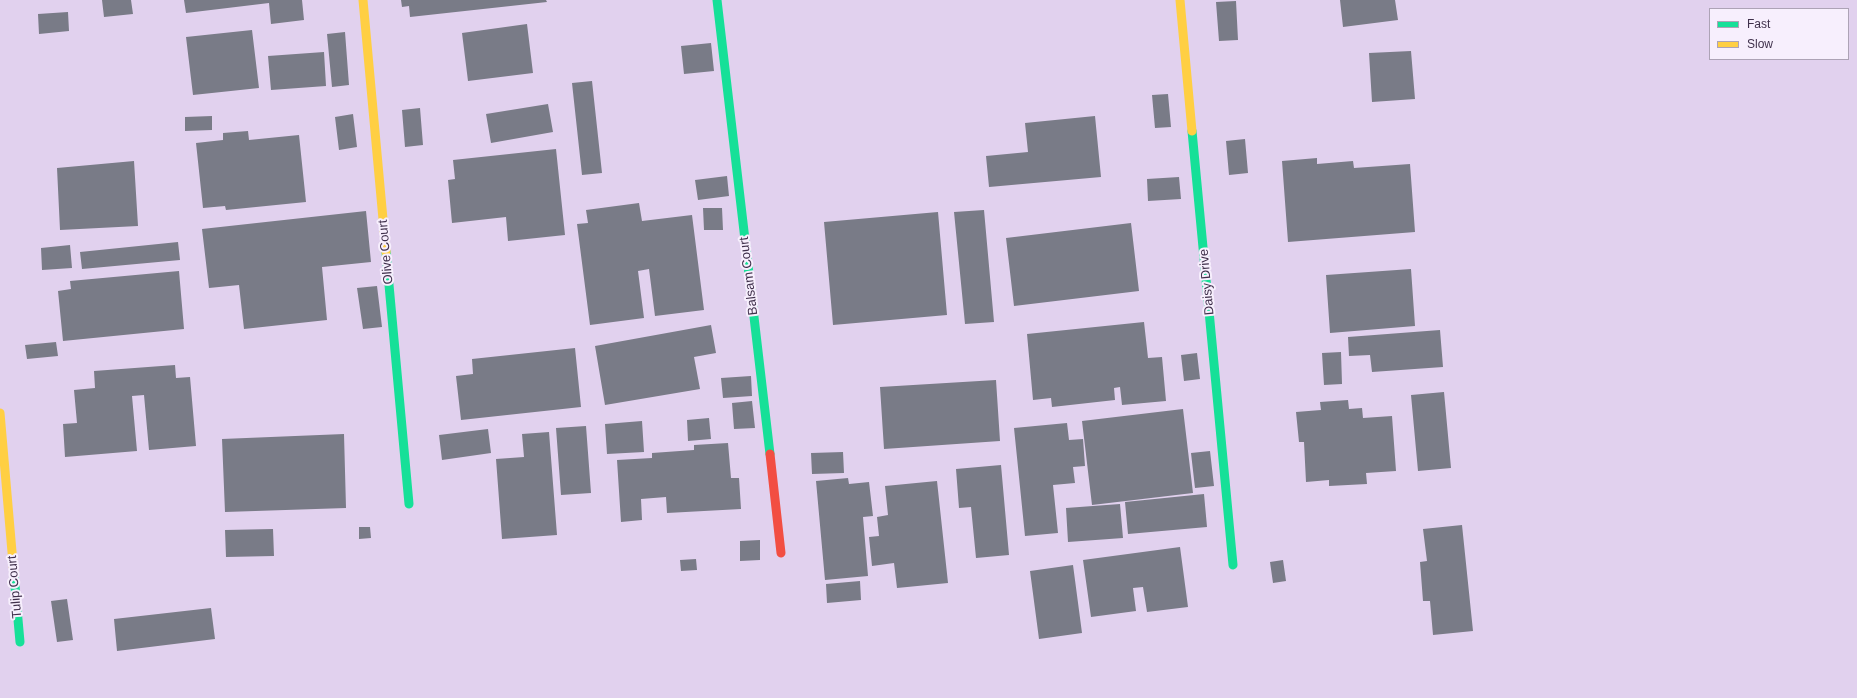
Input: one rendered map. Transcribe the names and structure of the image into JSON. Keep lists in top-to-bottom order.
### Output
{
  "streets": {
    "street": [
      "Olive Court",
      "Balsam Court",
      "Daisy Drive",
      "Tulip Court"
    ]
  },
  "legend": ["Fast", "Slow"]
}
